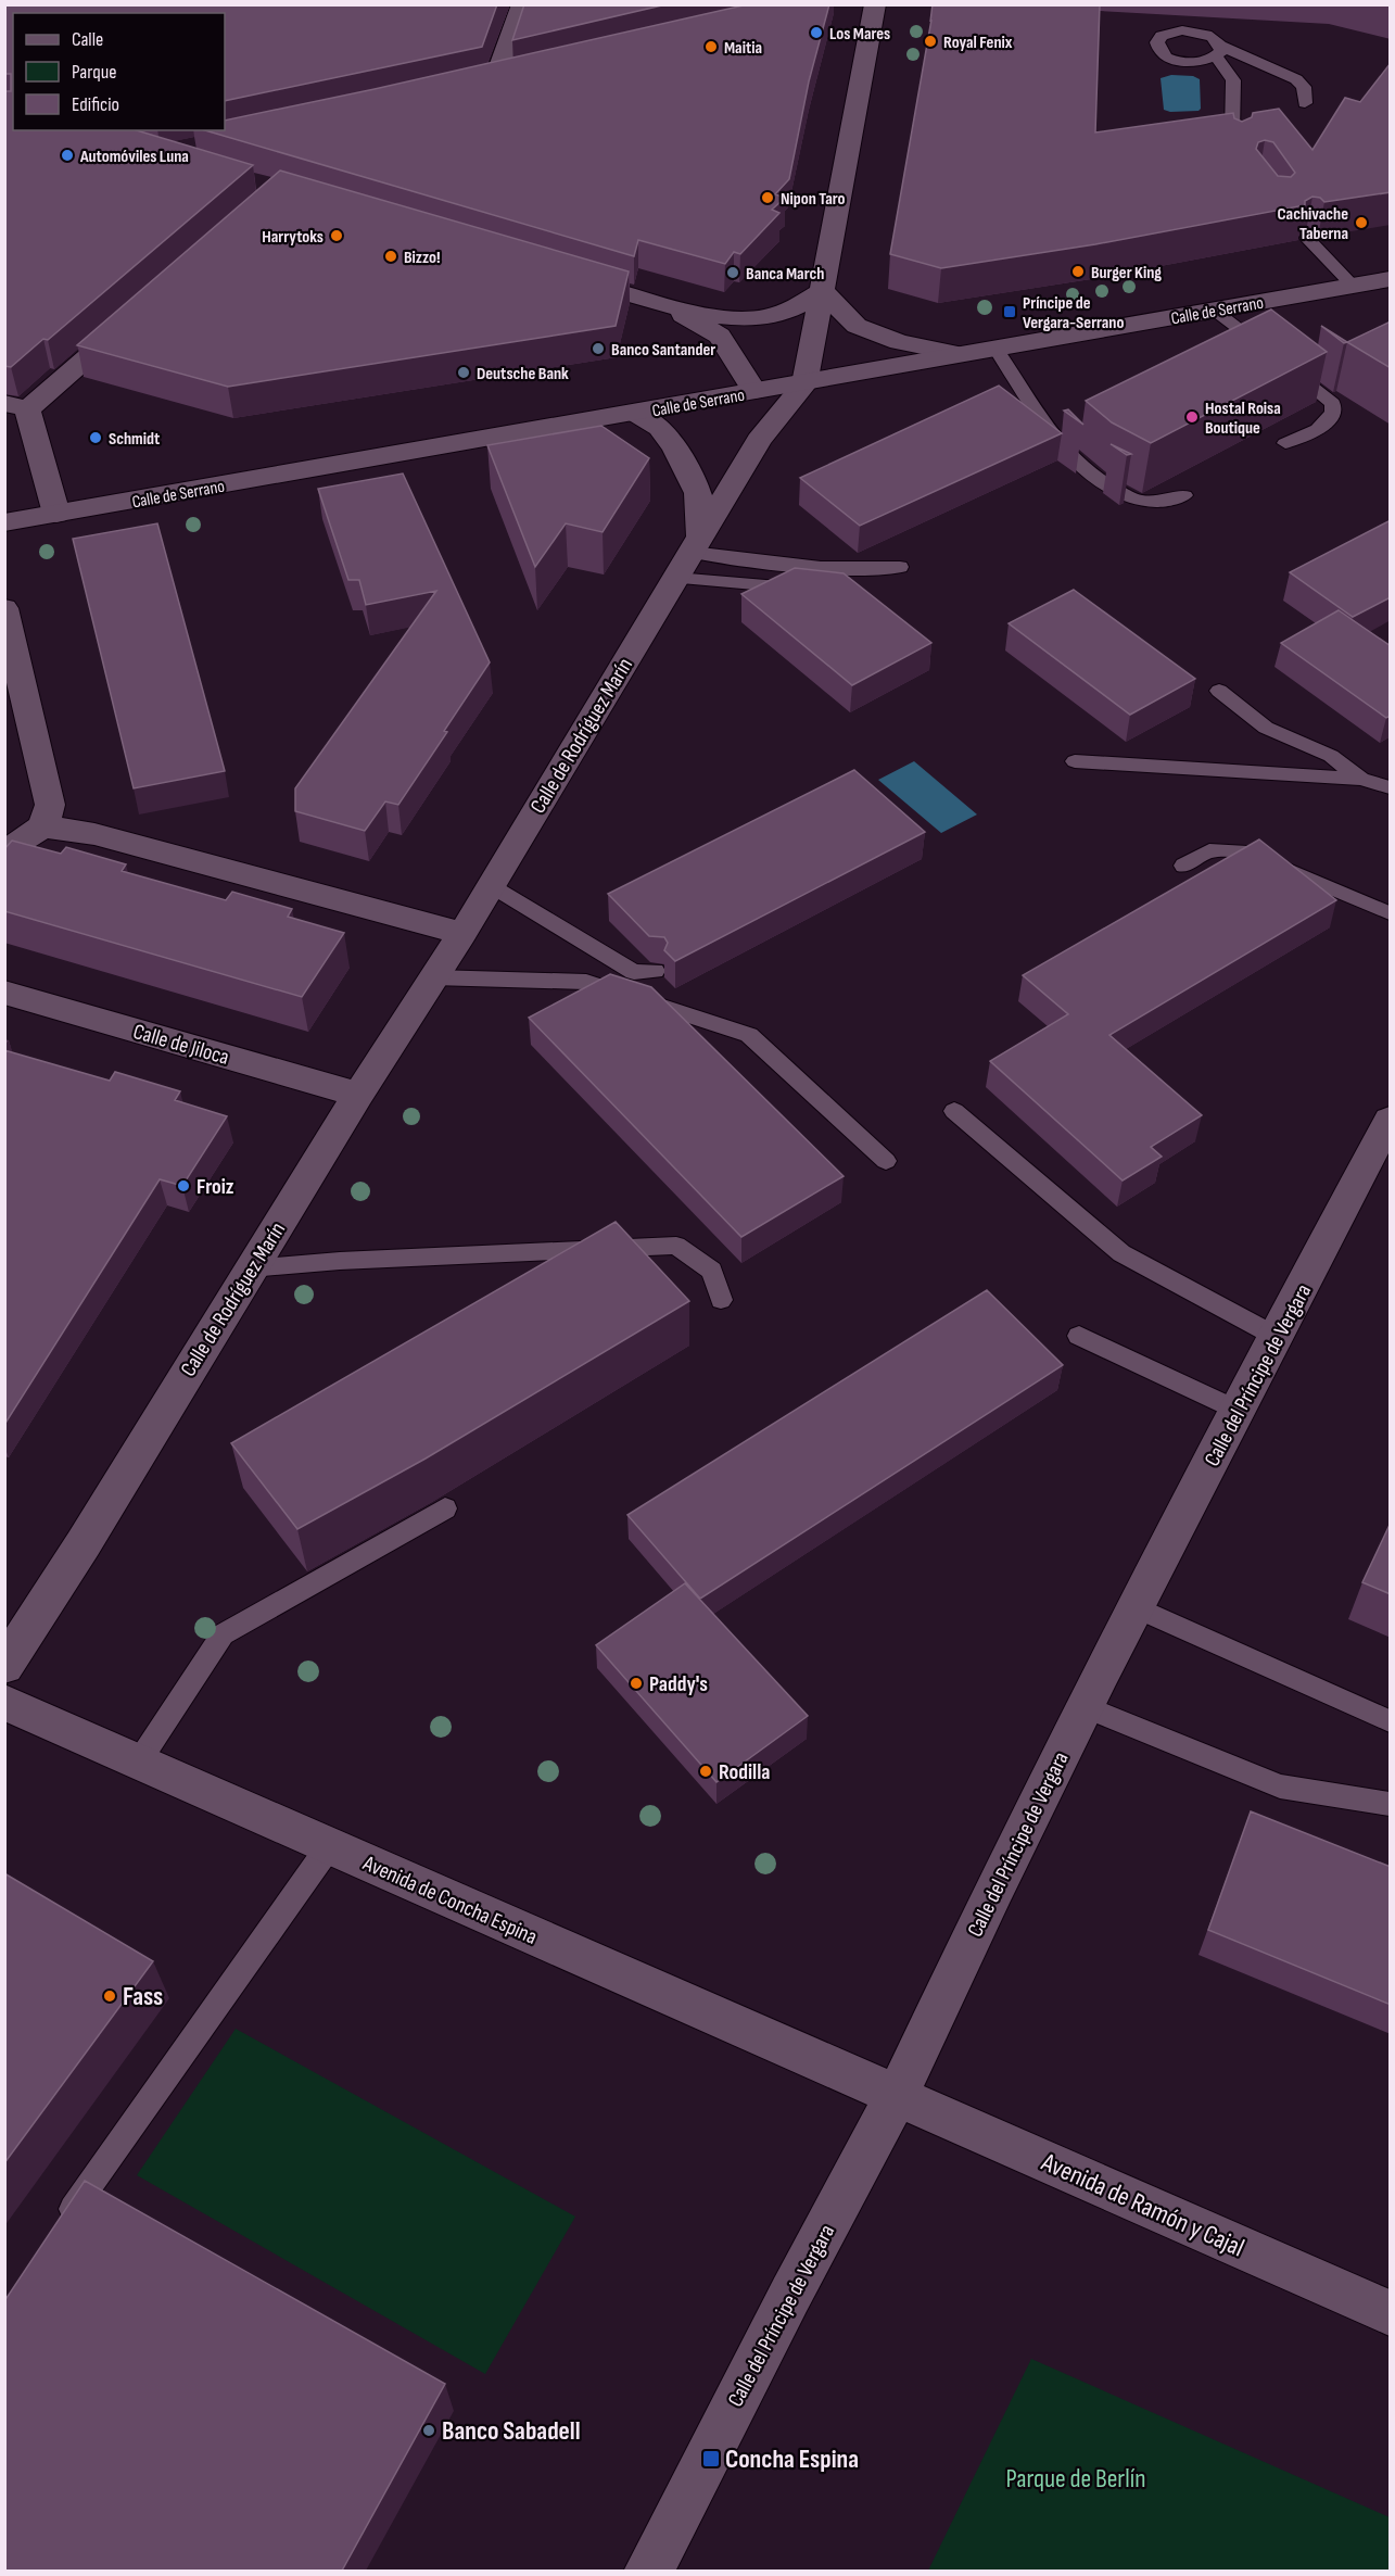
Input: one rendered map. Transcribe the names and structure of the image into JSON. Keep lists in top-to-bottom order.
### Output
{
  "streets": {
    "street": [
      "Calle de Serrano",
      "Calle de Rodríguez Marín",
      "Calle de Jiloca",
      "Calle del Príncipe de Vergara",
      "Avenida de Concha Espina",
      "Avenida de Ramón y Cajal"
    ]
  },
  "crossings": [
    ["Calle de Serrano", "Calle de Rodríguez Marín"],
    ["Calle de Rodríguez Marín", "Calle de Jiloca"],
    ["Calle del Príncipe de Vergara", "Avenida de Concha Espina"],
    ["Calle del Príncipe de Vergara", "Avenida de Ramón y Cajal"],
    ["Avenida de Concha Espina", "Avenida de Ramón y Cajal"]
  ],
  "parks": ["Parque de Berlín"],
  "places": {
    "other": [
      "Los Mares",
      "Royal Fenix",
      "Maitia",
      "Automóviles Luna",
      "Nipon Taro",
      "Cachivache Taberna",
      "Harrytoks",
      "Bizzo!",
      "Burger King",
      "Banca March",
      "Banco Santander",
      "Deutsche Bank",
      "Hostal Roisa Boutique",
      "Schmidt",
      "Froiz",
      "Paddy's",
      "Rodilla",
      "Fass",
      "Banco Sabadell"
    ],
    "transit": ["Príncipe de Vergara-Serrano", "Concha Espina"]
  },
  "legend": ["Calle", "Parque", "Edificio"]
}
